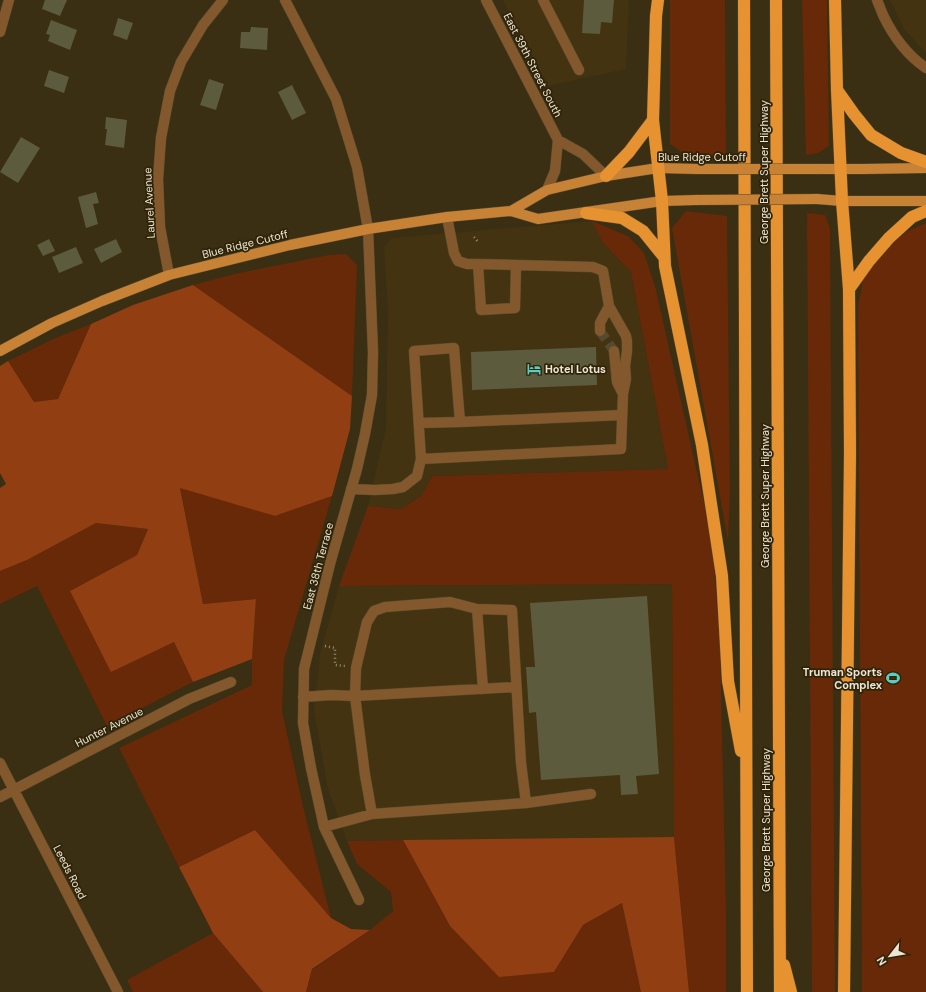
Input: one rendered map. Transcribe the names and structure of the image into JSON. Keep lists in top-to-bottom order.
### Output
{
  "streets": {
    "highway": ["George Brett Super Highway"],
    "main road": ["Blue Ridge Cutoff"],
    "street": [
      "East 39th Street South",
      "Laurel Avenue",
      "East 38th Terrace",
      "Hunter Avenue",
      "Leeds Road"
    ]
  },
  "crossings": [
    ["Blue Ridge Cutoff", "Laurel Avenue"],
    ["Blue Ridge Cutoff", "East 38th Terrace"],
    ["Hunter Avenue", "Leeds Road"]
  ],
  "places": {
    "hotel": ["Hotel Lotus"],
    "sports": ["Truman Sports Complex"]
  },
  "north": "bottom left"
}
